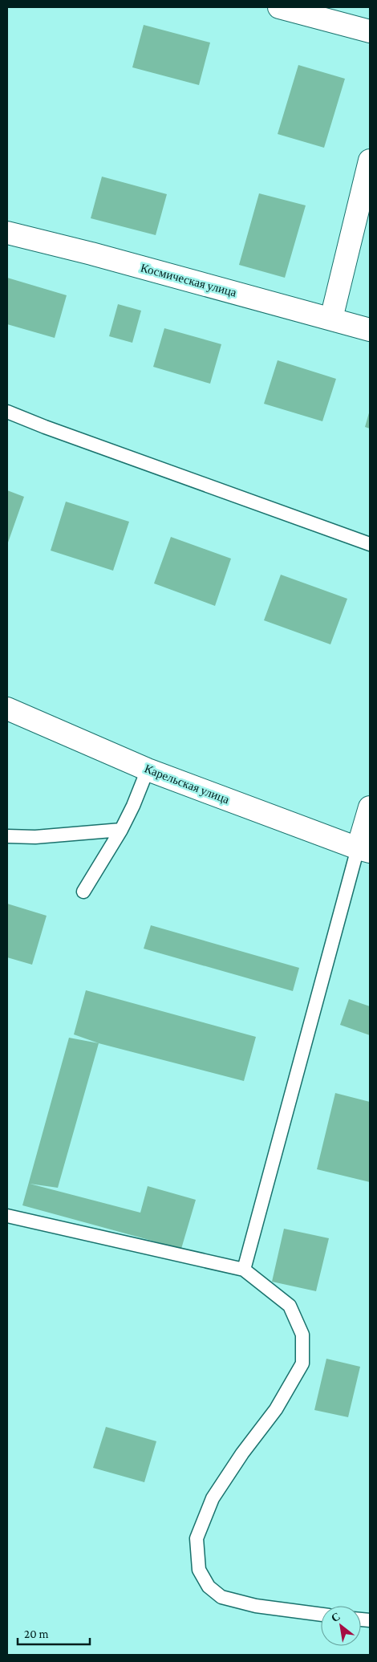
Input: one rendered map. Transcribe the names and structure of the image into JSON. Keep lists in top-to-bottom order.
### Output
{
  "streets": {
    "street": ["Космическая улица", "Карельская улица"]
  },
  "scale_bar": "20 m",
  "north": "top left"
}
